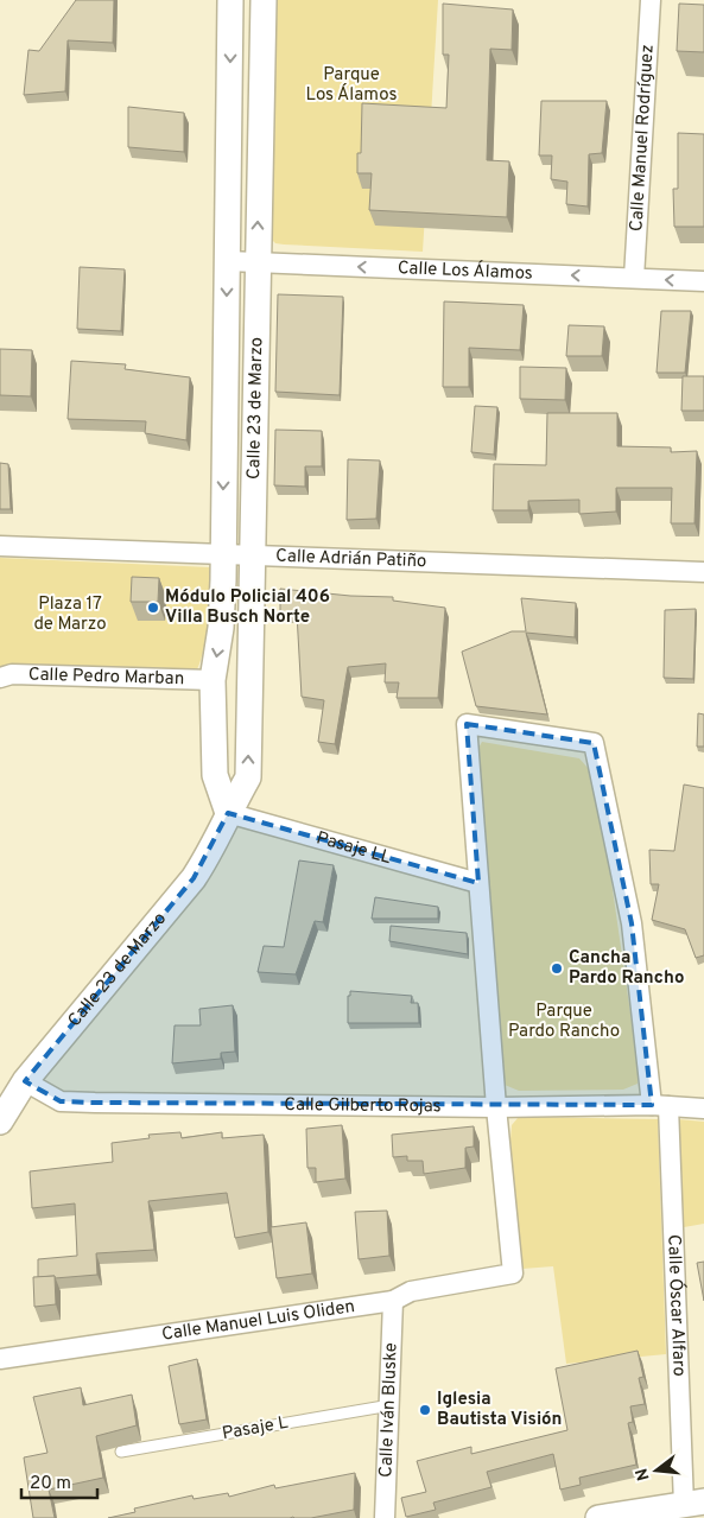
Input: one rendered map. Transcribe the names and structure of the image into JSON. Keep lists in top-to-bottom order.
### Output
{
  "streets": {
    "street": [
      "Calle Manuel Rodríguez",
      "Calle Los Álamos",
      "Calle 23 de Marzo",
      "Calle Adrián Patiño",
      "Calle Pedro Marban",
      "Pasaje LL",
      "Calle Gilberto Rojas",
      "Calle Óscar Alfaro",
      "Calle Manuel Luis Oliden",
      "Calle Iván Bluske"
    ],
    "lane": ["Pasaje L"]
  },
  "crossings": [
    ["Calle Manuel Rodríguez", "Calle Los Álamos"],
    ["Calle Los Álamos", "Calle 23 de Marzo"],
    ["Calle 23 de Marzo", "Calle Adrián Patiño"],
    ["Calle 23 de Marzo", "Calle Pedro Marban"],
    ["Calle 23 de Marzo", "Pasaje LL"],
    ["Calle 23 de Marzo", "Calle Gilberto Rojas"],
    ["Pasaje LL", "Calle Óscar Alfaro"],
    ["Calle Gilberto Rojas", "Calle Óscar Alfaro"],
    ["Calle Gilberto Rojas", "Calle Manuel Luis Oliden"],
    ["Calle Manuel Luis Oliden", "Calle Iván Bluske"],
    ["Calle Iván Bluske", "Pasaje L"]
  ],
  "one_way": ["Calle Los Álamos"],
  "parks": ["Parque Los Álamos", "Plaza 17 de Marzo", "Parque Pardo Rancho"],
  "places": ["Módulo Policial 406 Villa Busch Norte", "Cancha Pardo Rancho", "Iglesia Bautista Visión"],
  "scale_bar": "20 m",
  "north": "left"
}
